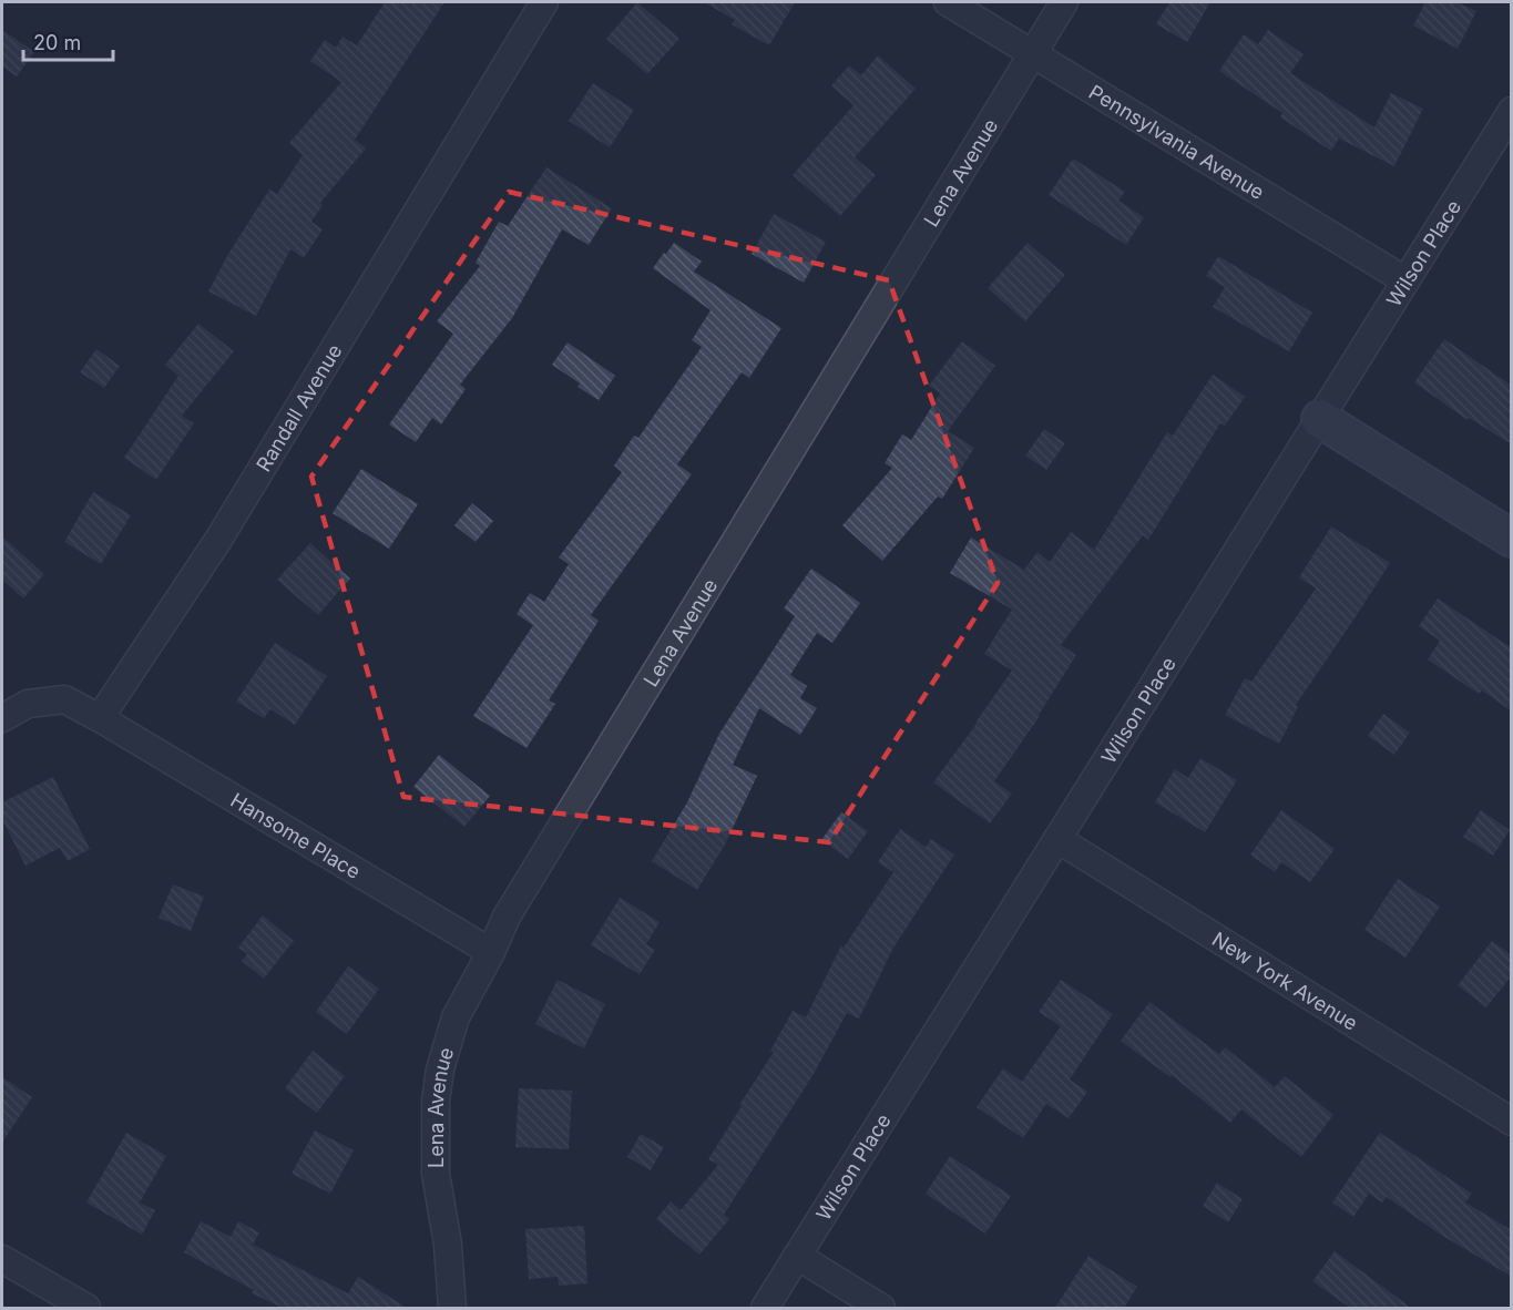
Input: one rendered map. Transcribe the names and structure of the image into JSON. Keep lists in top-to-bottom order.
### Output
{
  "streets": {
    "street": [
      "Pennsylvania Avenue",
      "Lena Avenue",
      "Wilson Place",
      "Randall Avenue",
      "Hansome Place",
      "New York Avenue"
    ]
  },
  "crossings": [
    ["Pennsylvania Avenue", "Lena Avenue"],
    ["Pennsylvania Avenue", "Wilson Place"],
    ["Lena Avenue", "Hansome Place"],
    ["Wilson Place", "New York Avenue"],
    ["Randall Avenue", "Hansome Place"]
  ],
  "scale_bar": "20 m"
}
